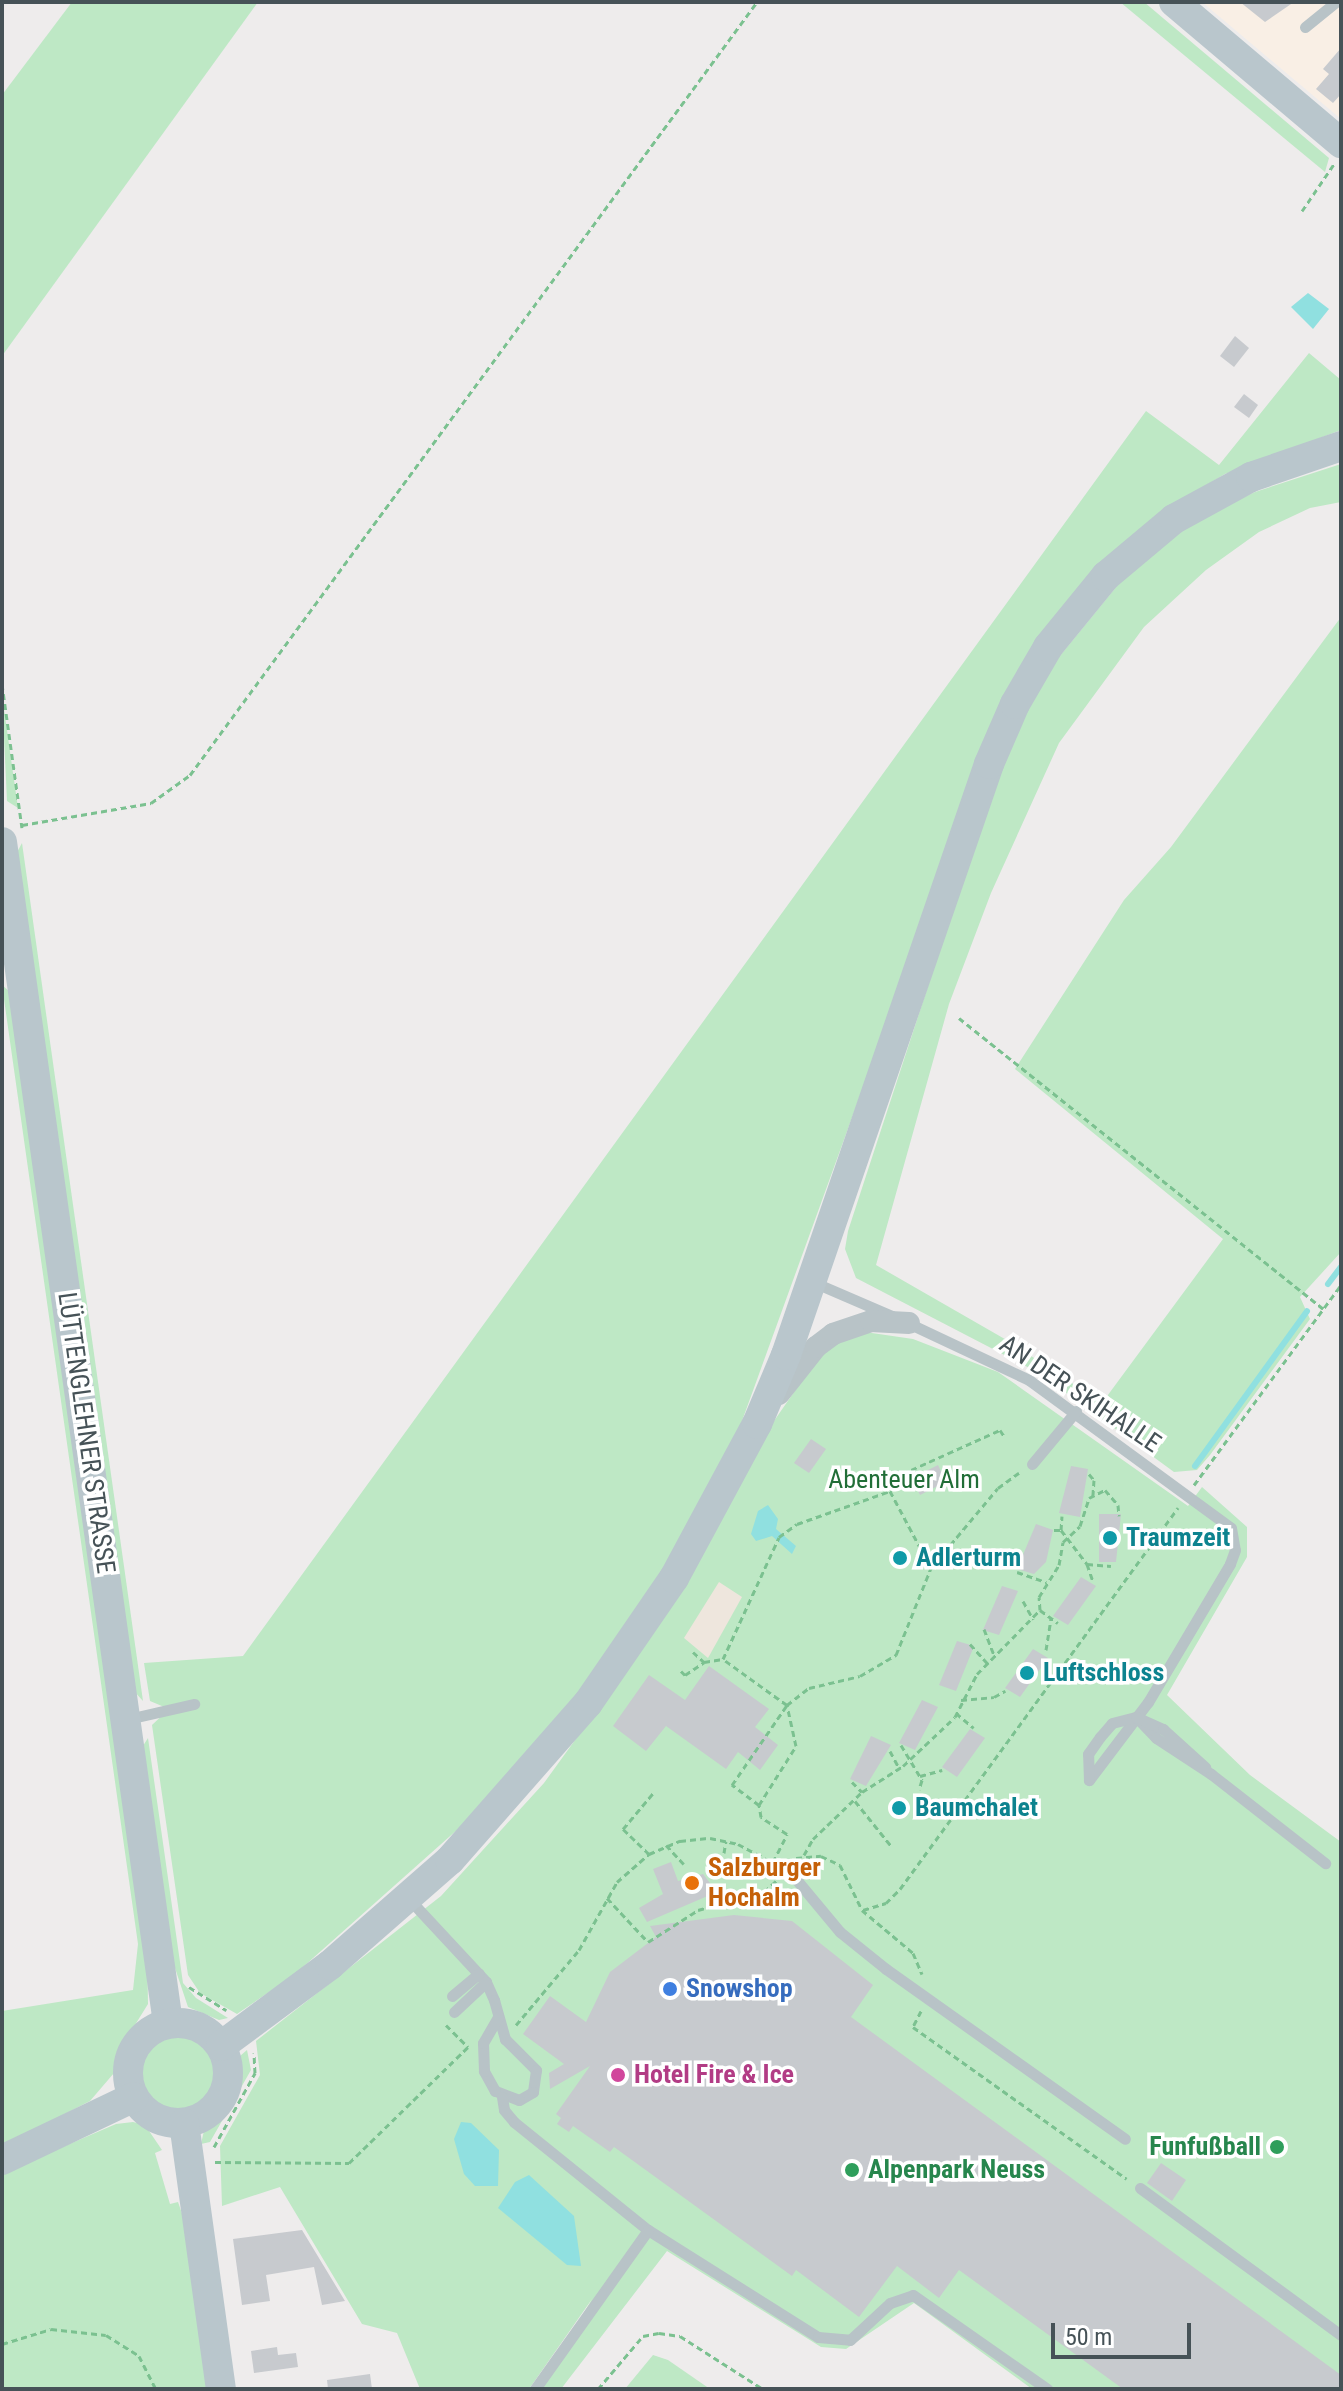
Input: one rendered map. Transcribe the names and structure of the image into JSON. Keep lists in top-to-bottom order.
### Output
{
  "streets": {
    "main road": ["LÜTTENGLEHNER STRASSE"],
    "lane": ["AN DER SKIHALLE"]
  },
  "parks": ["Abenteuer Alm"],
  "places": [
    "Traumzeit",
    "Adlerturm",
    "Luftschloss",
    "Baumchalet",
    "Salzburger Hochalm",
    "Snowshop",
    "Hotel Fire & Ice",
    "Funfußball",
    "Alpenpark Neuss"
  ],
  "scale_bar": "50 m"
}
